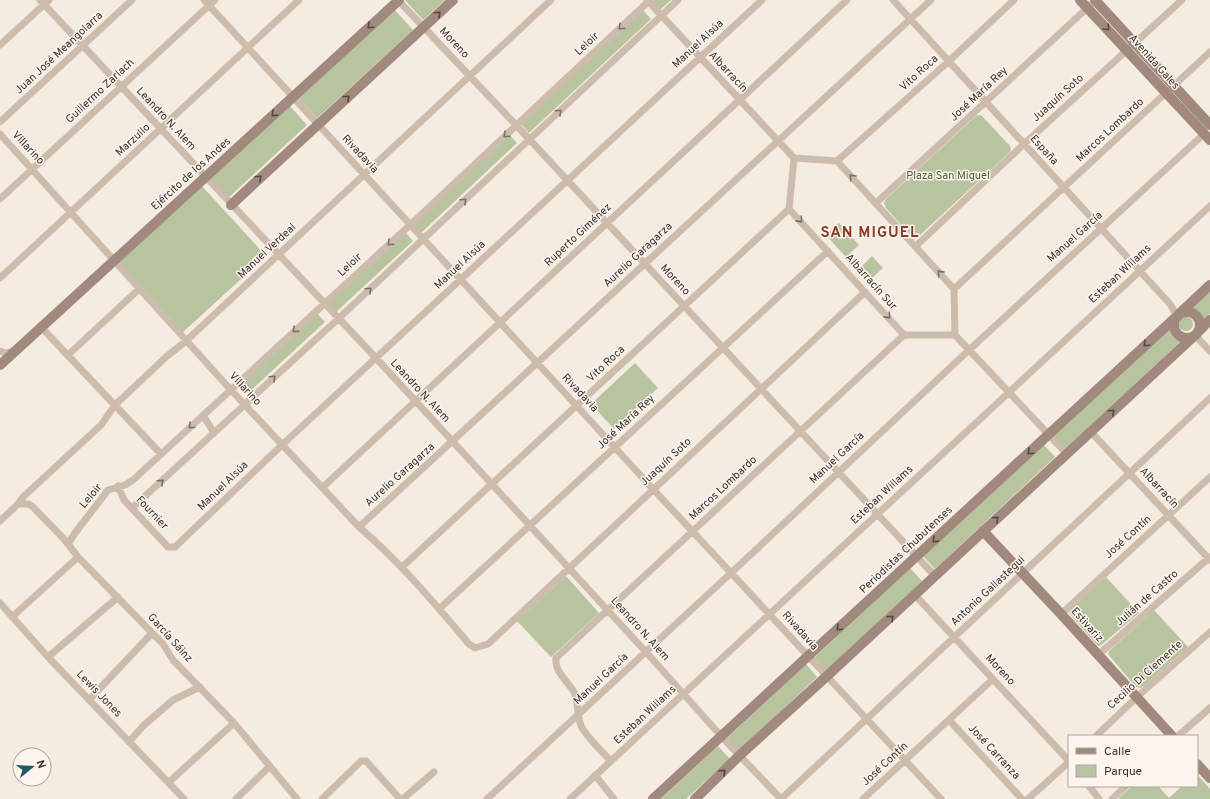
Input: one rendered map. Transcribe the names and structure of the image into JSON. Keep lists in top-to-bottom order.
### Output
{
  "streets": {
    "street": [
      "Moreno",
      "Leloir",
      "Manuel Alsúa",
      "Juan José Meangolarra",
      "Avenida Gales",
      "Albarracín",
      "Vito Roca",
      "Guillermo Zarlach",
      "José María Rey",
      "Juaquín Soto",
      "Leandro N. Alem",
      "Marcos Lombardo",
      "Marzullo",
      "Villarino",
      "España",
      "Rivadavia",
      "Ejército de los Andes",
      "Ruperto Giménez",
      "Manuel García",
      "Manuel Verdeal",
      "Aurelio Garagarza",
      "Esteban Willams",
      "Albarracín Sur",
      "Fournier",
      "José Contín",
      "Periodistas Chubutenses",
      "Antonio Gallastegui",
      "Julián de Castro",
      "Estivariz",
      "García Sáinz",
      "Cecilio Di Clemente",
      "Lewis Jones",
      "José Carranza"
    ]
  },
  "crossings": [
    ["Moreno", "Leloir"],
    ["Moreno", "Manuel Alsúa"],
    ["Moreno", "Vito Roca"],
    ["Moreno", "José María Rey"],
    ["Moreno", "Juaquín Soto"],
    ["Moreno", "Marcos Lombardo"],
    ["Moreno", "Ejército de los Andes"],
    ["Moreno", "Ruperto Giménez"],
    ["Moreno", "Manuel García"],
    ["Moreno", "Manuel Verdeal"],
    ["Moreno", "Aurelio Garagarza"],
    ["Moreno", "Esteban Willams"],
    ["Moreno", "José Contín"],
    ["Moreno", "Periodistas Chubutenses"],
    ["Moreno", "Antonio Gallastegui"],
    ["Leloir", "Albarracín"],
    ["Leloir", "Leandro N. Alem"],
    ["Leloir", "Villarino"],
    ["Leloir", "Rivadavia"],
    ["Leloir", "Fournier"],
    ["Leloir", "García Sáinz"],
    ["Manuel Alsúa", "Albarracín"],
    ["Manuel Alsúa", "Leandro N. Alem"],
    ["Manuel Alsúa", "Villarino"],
    ["Manuel Alsúa", "Rivadavia"],
    ["Manuel Alsúa", "Fournier"],
    ["Juan José Meangolarra", "Leandro N. Alem"],
    ["Avenida Gales", "José María Rey"],
    ["Avenida Gales", "Juaquín Soto"],
    ["Avenida Gales", "Marcos Lombardo"],
    ["Avenida Gales", "Manuel García"],
    ["Albarracín", "Ruperto Giménez"],
    ["Albarracín", "Aurelio Garagarza"],
    ["Albarracín", "José Contín"],
    ["Albarracín", "Antonio Gallastegui"],
    ["Albarracín", "Julián de Castro"],
    ["Vito Roca", "Leandro N. Alem"],
    ["Vito Roca", "Villarino"],
    ["Vito Roca", "España"],
    ["Vito Roca", "Rivadavia"],
    ["Vito Roca", "Albarracín Sur"],
    ["Guillermo Zarlach", "Leandro N. Alem"],
    ["Guillermo Zarlach", "Villarino"],
    ["Guillermo Zarlach", "Rivadavia"],
    ["José María Rey", "Leandro N. Alem"],
    ["José María Rey", "Villarino"],
    ["José María Rey", "España"],
    ["José María Rey", "Rivadavia"],
    ["José María Rey", "Albarracín Sur"],
    ["Juaquín Soto", "Leandro N. Alem"],
    ["Juaquín Soto", "Villarino"],
    ["Juaquín Soto", "España"],
    ["Juaquín Soto", "Rivadavia"],
    ["Juaquín Soto", "Albarracín Sur"],
    ["Leandro N. Alem", "Marcos Lombardo"],
    ["Leandro N. Alem", "Marzullo"],
    ["Leandro N. Alem", "Ejército de los Andes"],
    ["Leandro N. Alem", "Ruperto Giménez"],
    ["Leandro N. Alem", "Manuel García"],
    ["Leandro N. Alem", "Manuel Verdeal"],
    ["Leandro N. Alem", "Aurelio Garagarza"],
    ["Leandro N. Alem", "Esteban Willams"],
    ["Leandro N. Alem", "Periodistas Chubutenses"],
    ["Leandro N. Alem", "Antonio Gallastegui"],
    ["Marcos Lombardo", "España"],
    ["Marcos Lombardo", "Rivadavia"],
    ["Marcos Lombardo", "Manuel García"],
    ["Marcos Lombardo", "Albarracín Sur"],
    ["Marzullo", "Villarino"],
    ["Marzullo", "Rivadavia"],
    ["Villarino", "Ejército de los Andes"],
    ["Villarino", "Ruperto Giménez"],
    ["Villarino", "Manuel Verdeal"],
    ["Villarino", "Aurelio Garagarza"],
    ["España", "Manuel García"],
    ["España", "Aurelio Garagarza"],
    ["España", "Esteban Willams"],
    ["España", "Periodistas Chubutenses"],
    ["Rivadavia", "Ejército de los Andes"],
    ["Rivadavia", "Ruperto Giménez"],
    ["Rivadavia", "Manuel García"],
    ["Rivadavia", "Manuel Verdeal"],
    ["Rivadavia", "Aurelio Garagarza"],
    ["Rivadavia", "Esteban Willams"],
    ["Rivadavia", "José Contín"],
    ["Rivadavia", "Periodistas Chubutenses"],
    ["Rivadavia", "Antonio Gallastegui"],
    ["Manuel Verdeal", "García Sáinz"],
    ["José Contín", "Estivariz"],
    ["José Contín", "José Carranza"],
    ["Antonio Gallastegui", "Estivariz"],
    ["Julián de Castro", "Estivariz"],
    ["Estivariz", "Cecilio Di Clemente"]
  ],
  "one_way": ["Albarracín Sur"],
  "districts": ["SAN MIGUEL"],
  "parks": ["Plaza San Miguel"],
  "legend": ["Calle", "Parque"],
  "north": "right"
}
